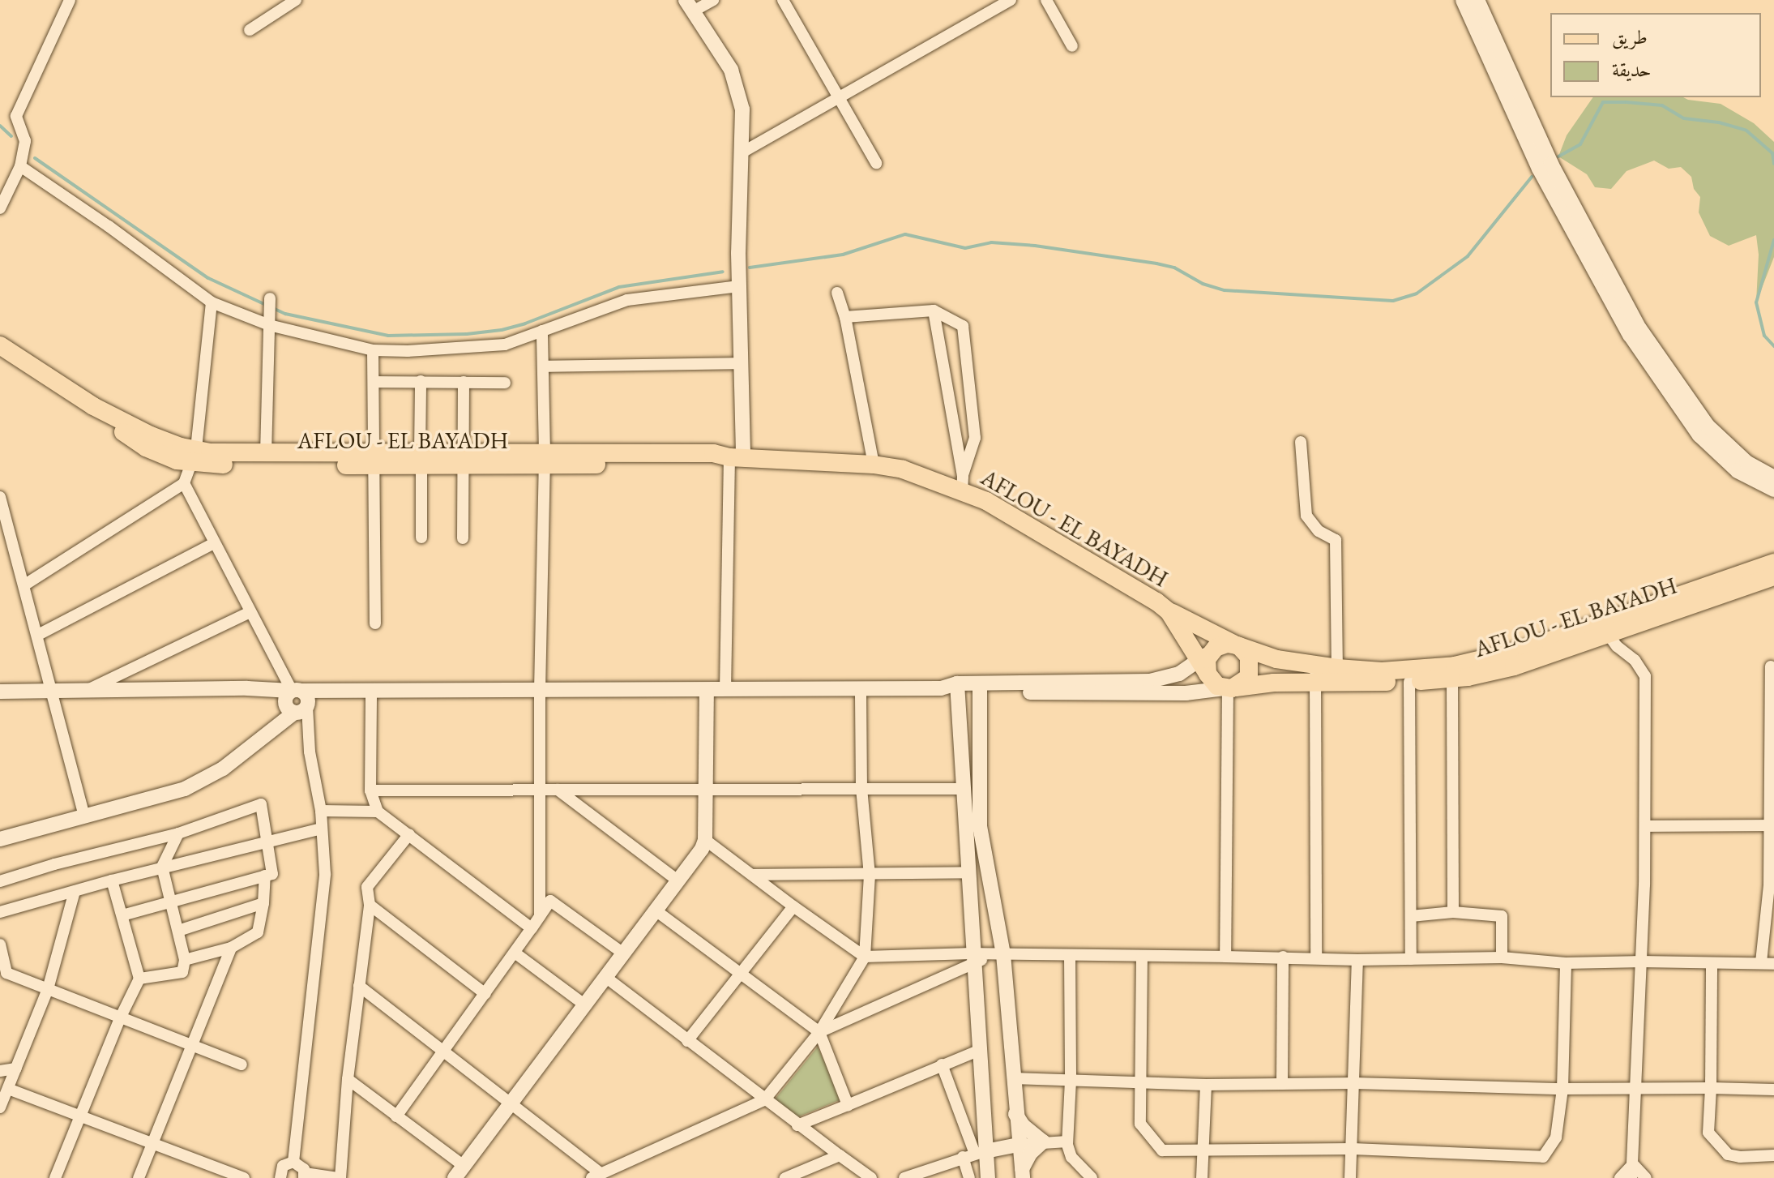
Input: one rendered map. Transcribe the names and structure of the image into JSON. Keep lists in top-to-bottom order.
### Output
{
  "streets": {
    "main road": ["AFLOU - EL BAYADH"]
  },
  "legend": ["طريق", "حديقة"]
}
